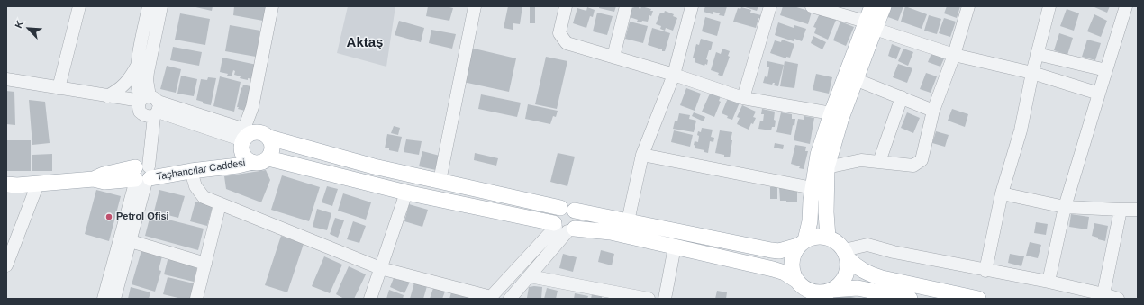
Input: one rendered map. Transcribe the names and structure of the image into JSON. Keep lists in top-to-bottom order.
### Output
{
  "streets": {
    "main road": ["Taşhancılar Caddesi"]
  },
  "districts": ["Aktaş"],
  "places": ["Petrol Ofisi"],
  "north": "top left"
}
